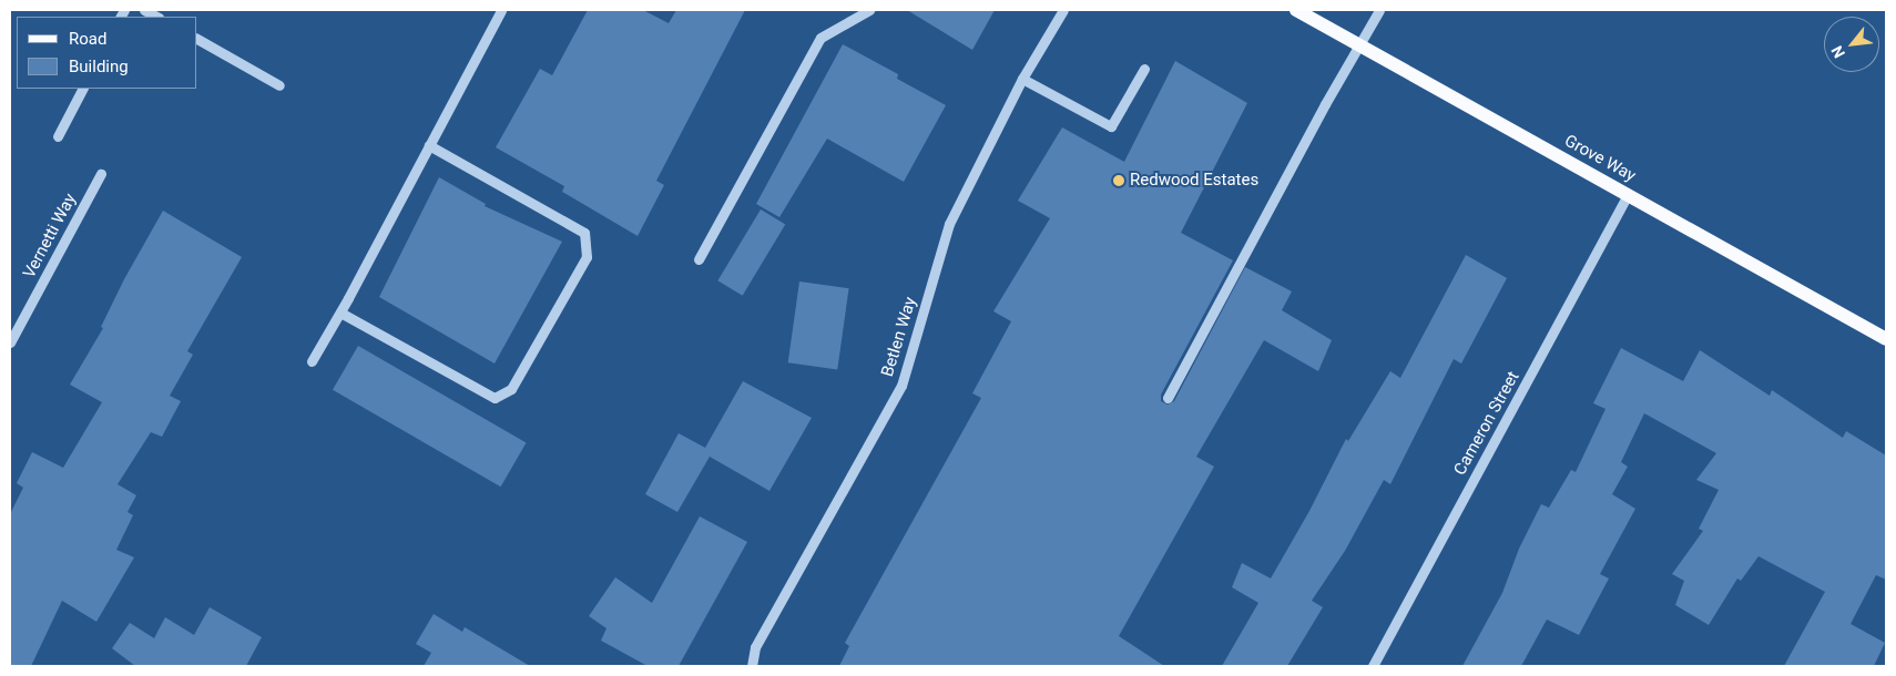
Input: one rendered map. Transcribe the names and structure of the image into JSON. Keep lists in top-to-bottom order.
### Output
{
  "streets": {
    "main road": ["Grove Way"],
    "street": ["Vernetti Way", "Betlen Way", "Cameron Street"]
  },
  "crossings": [
    ["Grove Way", "Cameron Street"]
  ],
  "places": ["Redwood Estates"],
  "legend": ["Road", "Building"],
  "north": "bottom left"
}
